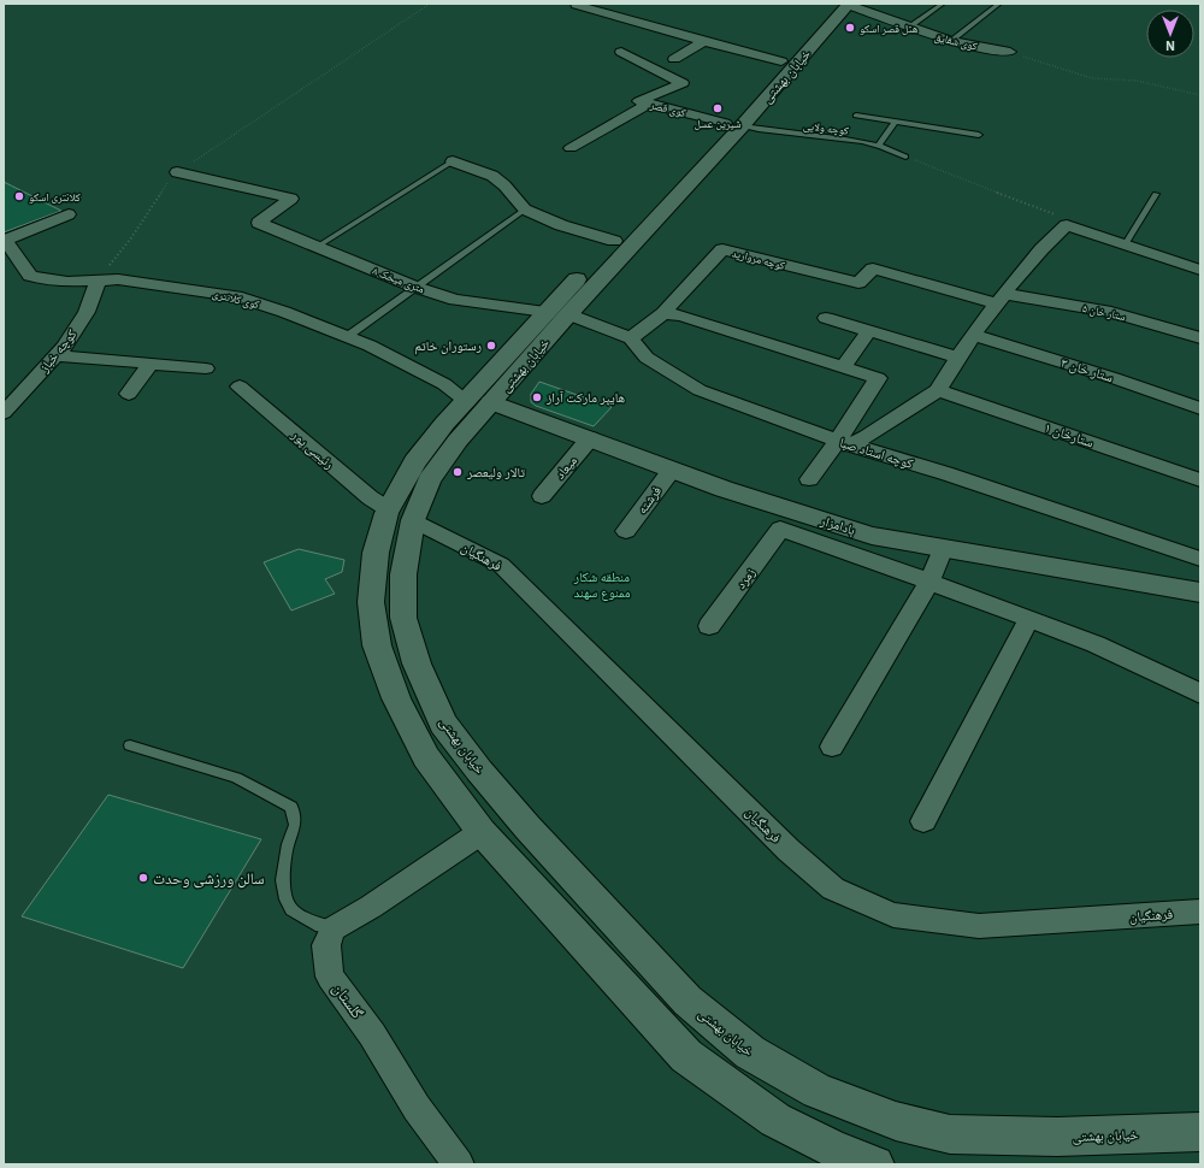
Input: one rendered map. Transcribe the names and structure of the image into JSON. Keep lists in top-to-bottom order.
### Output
{
  "streets": {
    "main road": ["خیابان بهشتی", "بادامزار"],
    "street": [
      "کوی شقایق",
      "کوی قصر",
      "کوچه مروارید",
      "۸ متری میخک",
      "کوی کلانتری",
      "ستار خان ۵",
      "کوچه خباز",
      "ستار خان ۳",
      "ستارخان ۱",
      "رئیسی پور",
      "کوچه استاد صبا",
      "میعاد",
      "فرشته",
      "فرهنگیان",
      "زمرد",
      "گلستان"
    ],
    "lane": ["کوچه ولایی"]
  },
  "crossings": [
    ["کوی شقایق", "خیابان بهشتی"],
    ["خیابان بهشتی", "کوی قصر"],
    ["خیابان بهشتی", "کوچه ولایی"],
    ["خیابان بهشتی", "۸ متری میخک"],
    ["خیابان بهشتی", "کوی کلانتری"],
    ["خیابان بهشتی", "رئیسی پور"],
    ["خیابان بهشتی", "بادامزار"],
    ["خیابان بهشتی", "فرهنگیان"],
    ["کوی قصر", "کوچه ولایی"],
    ["کوچه مروارید", "ستار خان ۵"],
    ["کوی کلانتری", "کوچه خباز"],
    ["کوی کلانتری", "بادامزار"],
    ["رئیسی پور", "فرهنگیان"],
    ["میعاد", "بادامزار"],
    ["فرشته", "بادامزار"]
  ],
  "parks": ["منطقه شکار ممنوع سهند"],
  "places": [
    "هتل قصر اسکو",
    "شیرین عسل",
    "کلانتری اسکو",
    "رستوران خاتم",
    "هایپر مارکت آراز",
    "تالار ولیعصر",
    "سالن ورزشی وحدت"
  ],
  "north": "bottom"
}
